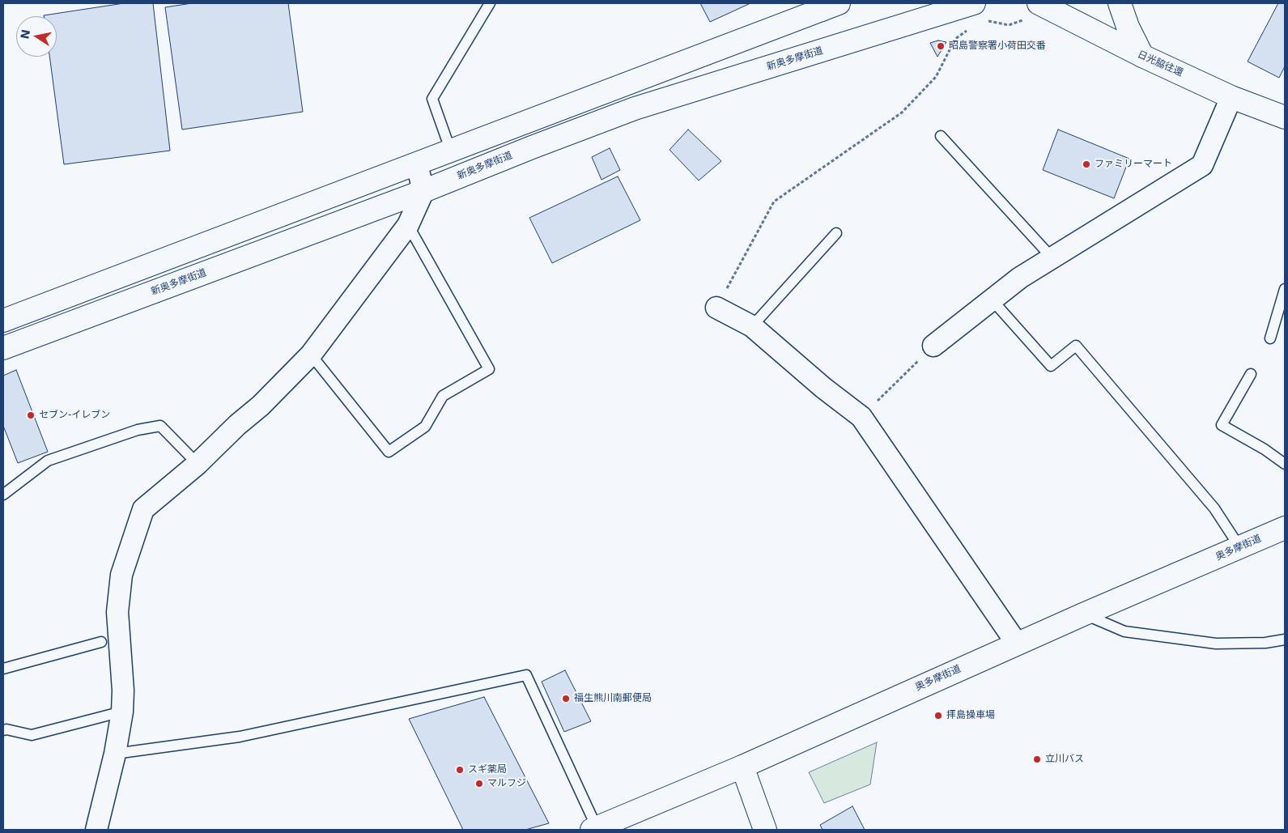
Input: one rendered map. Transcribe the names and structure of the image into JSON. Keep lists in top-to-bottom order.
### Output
{
  "streets": {
    "main road": ["新奥多摩街道", "日光脇往還", "奥多摩街道"]
  },
  "places": [
    "昭島警察署小荷田交番",
    "ファミリーマート",
    "セブン-イレブン",
    "福生熊川南郵便局",
    "拝島操車場",
    "立川バス",
    "スギ薬局",
    "マルフジ"
  ],
  "north": "left"
}
